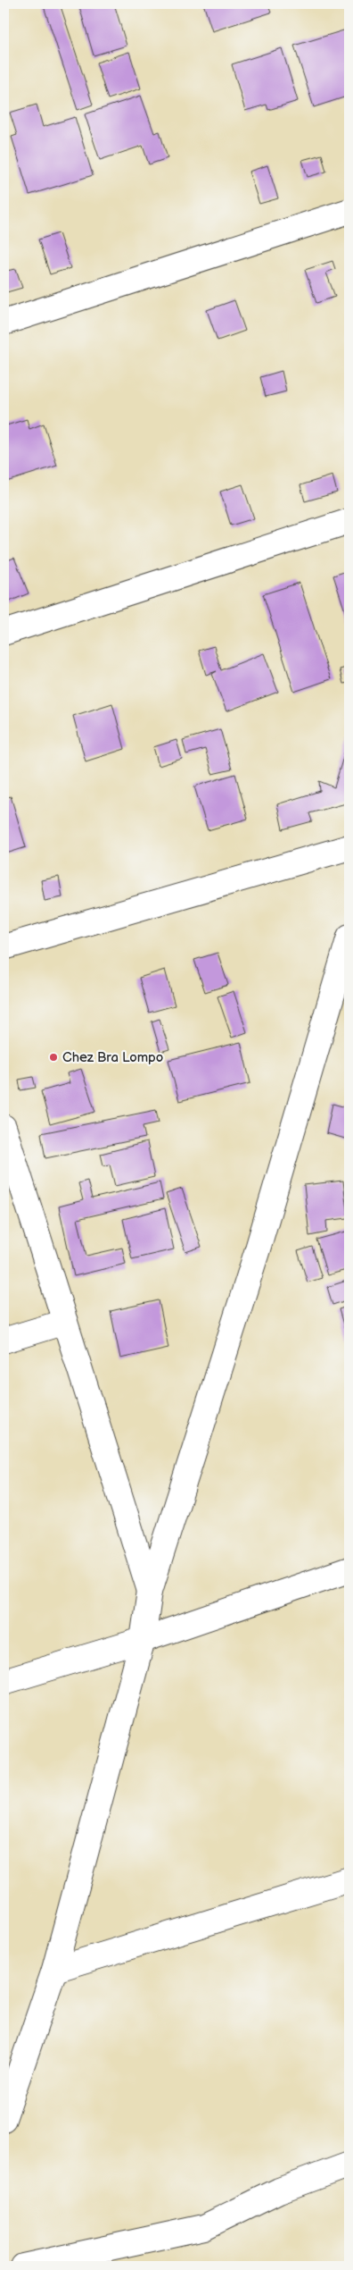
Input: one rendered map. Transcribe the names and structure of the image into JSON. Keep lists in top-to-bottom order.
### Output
{
  "places": ["Chez Bra Lompo"]
}
